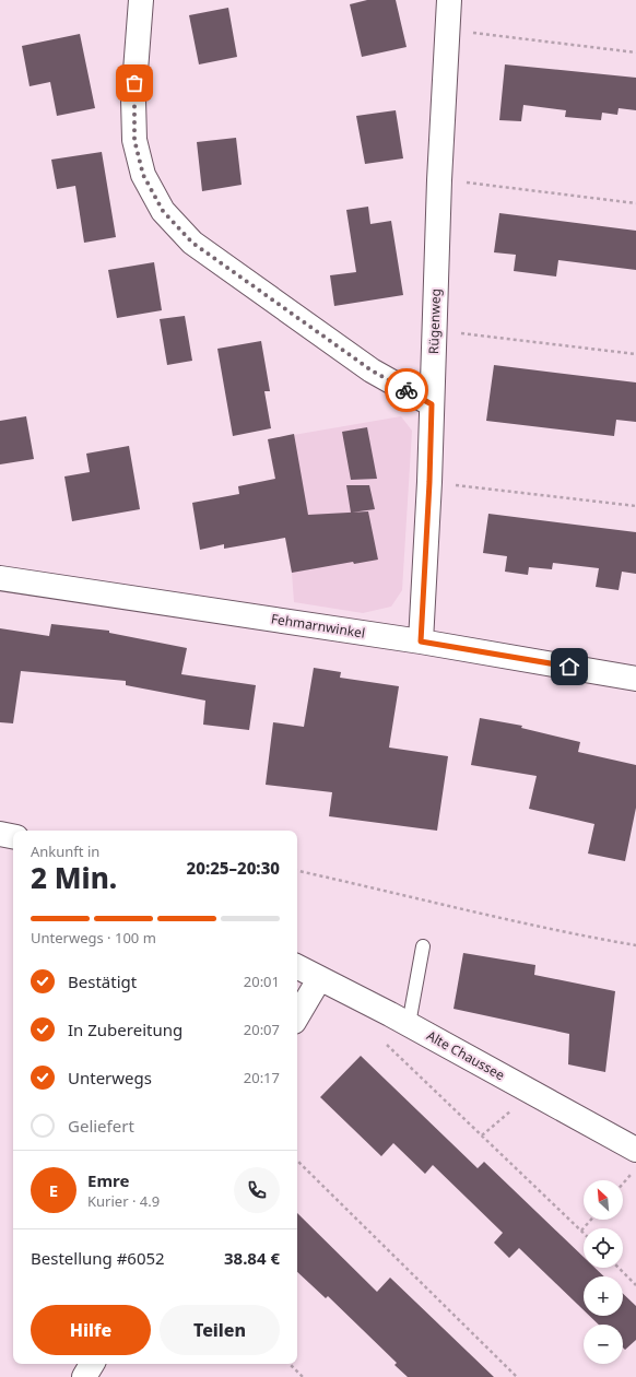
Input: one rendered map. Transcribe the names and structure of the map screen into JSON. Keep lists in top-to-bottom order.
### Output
{
  "streets": {
    "street": ["Rügenweg", "Fehmarnwinkel", "Alte Chaussee"]
  },
  "crossings": [
    ["Rügenweg", "Fehmarnwinkel"]
  ],
  "north": "top left",
  "page": {
    "heading": ["2 Min.", "Ankunft in", "20:25–20:30"],
    "panel": [
      "Emre",
      "Kurier · 4.9",
      "Bestellung #6052",
      "38.84 €"
    ],
    "bar": "Unterwegs · 100 m",
    "list": [
      ["Bestätigt", "20:01"],
      ["In Zubereitung", "20:07"],
      ["Unterwegs", "20:17"],
      "Geliefert"
    ],
    "round": "E",
    "map_buttons": ["+", "−"],
    "buttons": ["Hilfe", "Teilen"]
  }
}
